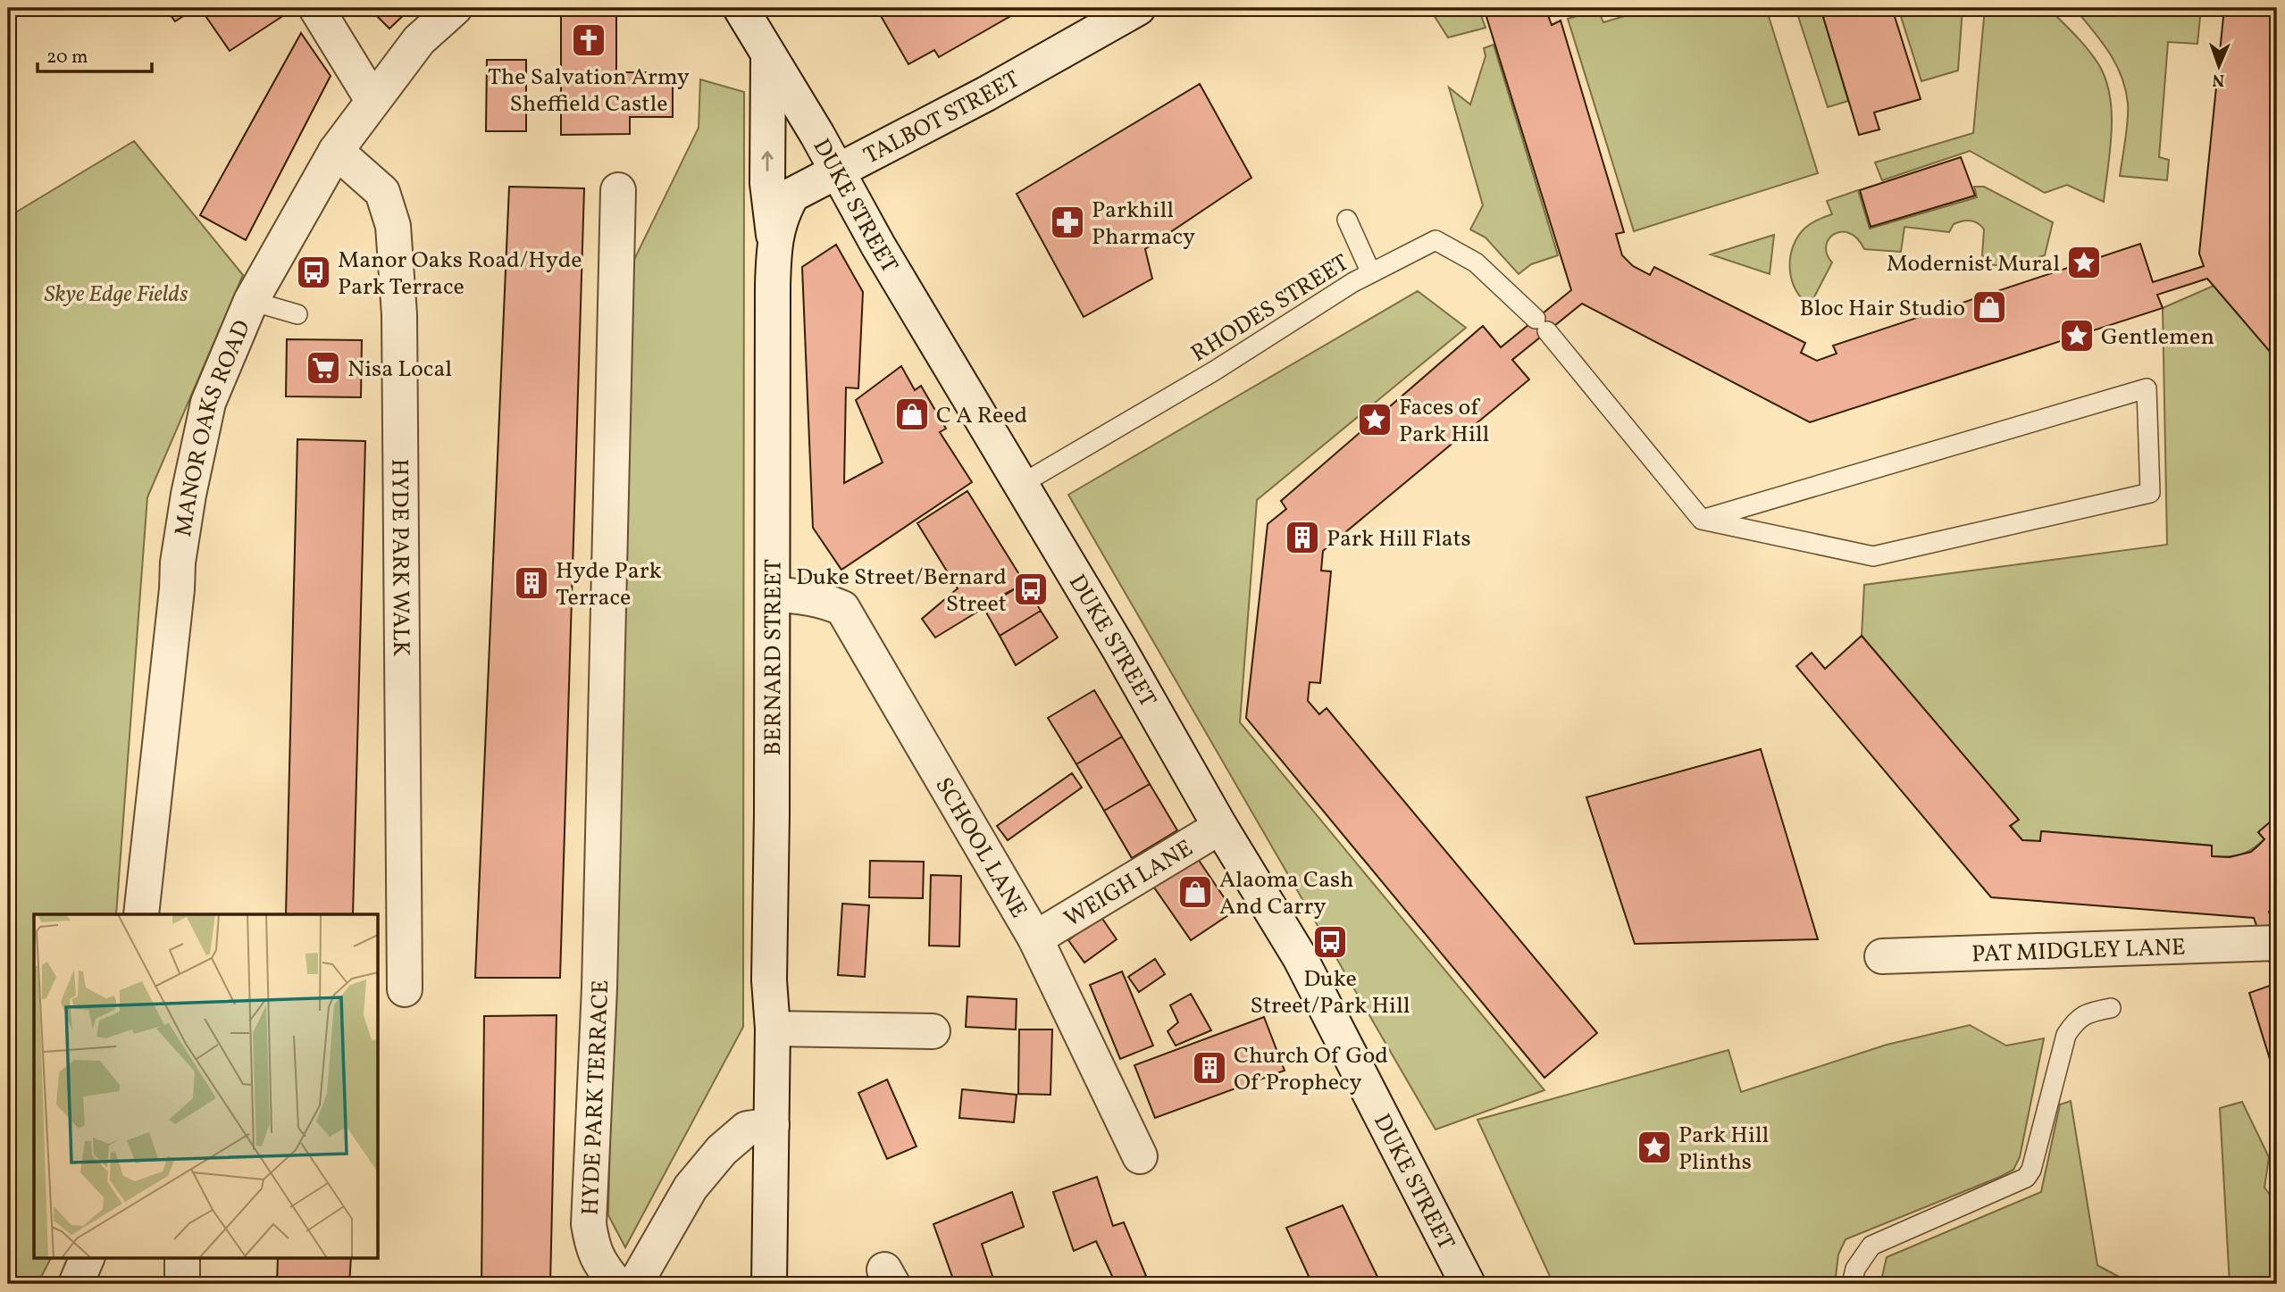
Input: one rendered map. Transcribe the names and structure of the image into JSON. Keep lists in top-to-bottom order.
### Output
{
  "streets": {
    "street": [
      "TALBOT STREET",
      "DUKE STREET",
      "MANOR OAKS ROAD",
      "HYDE PARK WALK",
      "BERNARD STREET",
      "SCHOOL LANE",
      "WEIGH LANE",
      "PAT MIDGLEY LANE",
      "HYDE PARK TERRACE"
    ],
    "lane": ["RHODES STREET"]
  },
  "crossings": [
    ["TALBOT STREET", "DUKE STREET"],
    ["TALBOT STREET", "BERNARD STREET"],
    ["DUKE STREET", "RHODES STREET"],
    ["DUKE STREET", "WEIGH LANE"],
    ["MANOR OAKS ROAD", "HYDE PARK WALK"],
    ["BERNARD STREET", "SCHOOL LANE"],
    ["SCHOOL LANE", "WEIGH LANE"]
  ],
  "parks": ["Skye Edge Fields"],
  "places": {
    "church": ["The Salvation Army Sheffield Castle"],
    "pharmacy": ["Parkhill Pharmacy"],
    "place": [
      "Modernist Mural",
      "Gentlemen",
      "Faces of Park Hill",
      "Park Hill Plinths"
    ],
    "bus stop": ["Manor Oaks Road/Hyde Park Terrace", "Duke Street/Bernard Street", "Duke Street/Park Hill"],
    "shop": ["Bloc Hair Studio", "C A Reed", "Alaoma Cash And Carry"],
    "supermarket": ["Nisa Local"],
    "building": ["Park Hill Flats", "Hyde Park Terrace", "Church Of God Of Prophecy"]
  },
  "scale_bar": "20 m",
  "north": "bottom"
}
